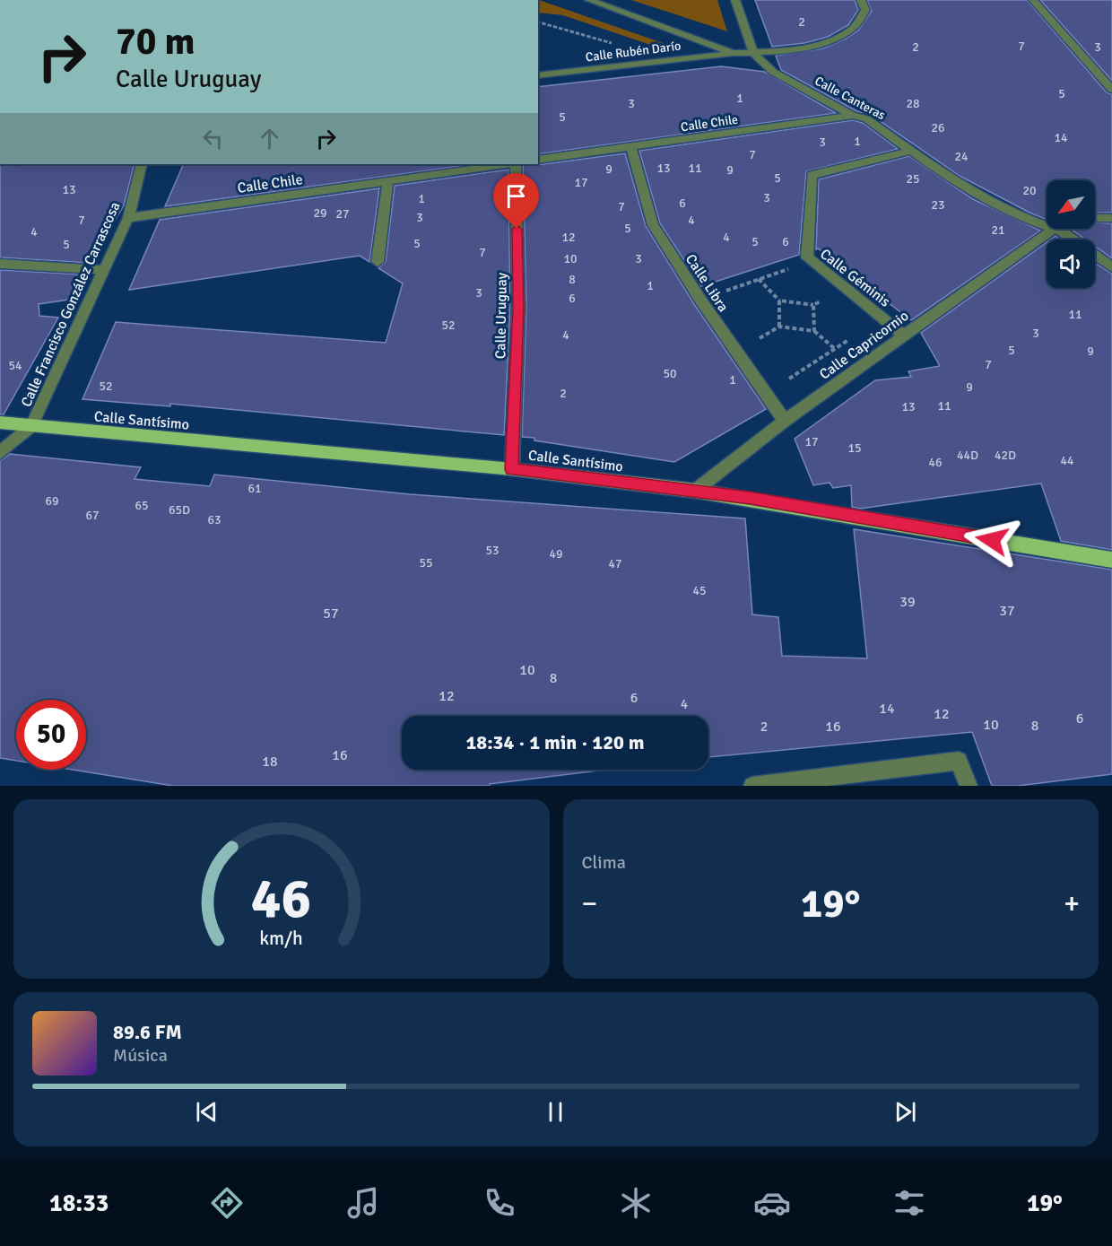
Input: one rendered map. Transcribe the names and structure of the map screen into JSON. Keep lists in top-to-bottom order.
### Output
{
  "streets": {
    "main road": ["Calle Santísimo"],
    "street": [
      "Calle Rubén Darío",
      "Calle Canteras",
      "Calle Chile",
      "Calle Géminis",
      "Calle Libra",
      "Calle Francisco González Carrascosa",
      "Calle Uruguay",
      "Calle Capricornio"
    ]
  },
  "crossings": [
    ["Calle Canteras", "Calle Chile"],
    ["Calle Canteras", "Calle Géminis"],
    ["Calle Canteras", "Calle Capricornio"],
    ["Calle Chile", "Calle Libra"],
    ["Calle Chile", "Calle Francisco González Carrascosa"],
    ["Calle Géminis", "Calle Capricornio"],
    ["Calle Libra", "Calle Capricornio"],
    ["Calle Francisco González Carrascosa", "Calle Santísimo"],
    ["Calle Uruguay", "Calle Santísimo"],
    ["Calle Capricornio", "Calle Santísimo"]
  ],
  "house_numbers": [
    "2",
    "7",
    "2",
    "3",
    "5",
    "1",
    "3",
    "28",
    "5",
    "26",
    "14",
    "1",
    "3",
    "7",
    "24",
    "13",
    "11",
    "9",
    "9",
    "5",
    "25",
    "17",
    "13",
    "20",
    "3",
    "1",
    "6",
    "23",
    "7",
    "29",
    "27",
    "3",
    "7",
    "4",
    "5",
    "21",
    "4",
    "12",
    "4",
    "5",
    "6",
    "5",
    "5",
    "7",
    "10",
    "3",
    "8",
    "1",
    "3",
    "6",
    "11",
    "52",
    "3",
    "4",
    "5",
    "9",
    "7",
    "54",
    "50",
    "1",
    "52",
    "9",
    "2",
    "11",
    "13",
    "17",
    "15",
    "44D",
    "42D",
    "44",
    "46",
    "61",
    "69",
    "65",
    "65D",
    "67",
    "63",
    "53",
    "49",
    "55",
    "47",
    "45",
    "39",
    "37",
    "57",
    "10",
    "8",
    "12",
    "6",
    "4",
    "14",
    "12",
    "6",
    "10",
    "8",
    "2",
    "16",
    "16",
    "18"
  ],
  "north": "bottom left",
  "page": {
    "turn": ["70 m", "Calle Uruguay"],
    "limit": "50",
    "trip": "18:34 · 1 min · 120 m",
    "tile": "Clima",
    "heat": ["−", "19°", "+"],
    "song": ["89.6 FM", "Música"],
    "tabs": ["18:33", "19°"],
    "gauge": ["46", "km/h"]
  }
}
